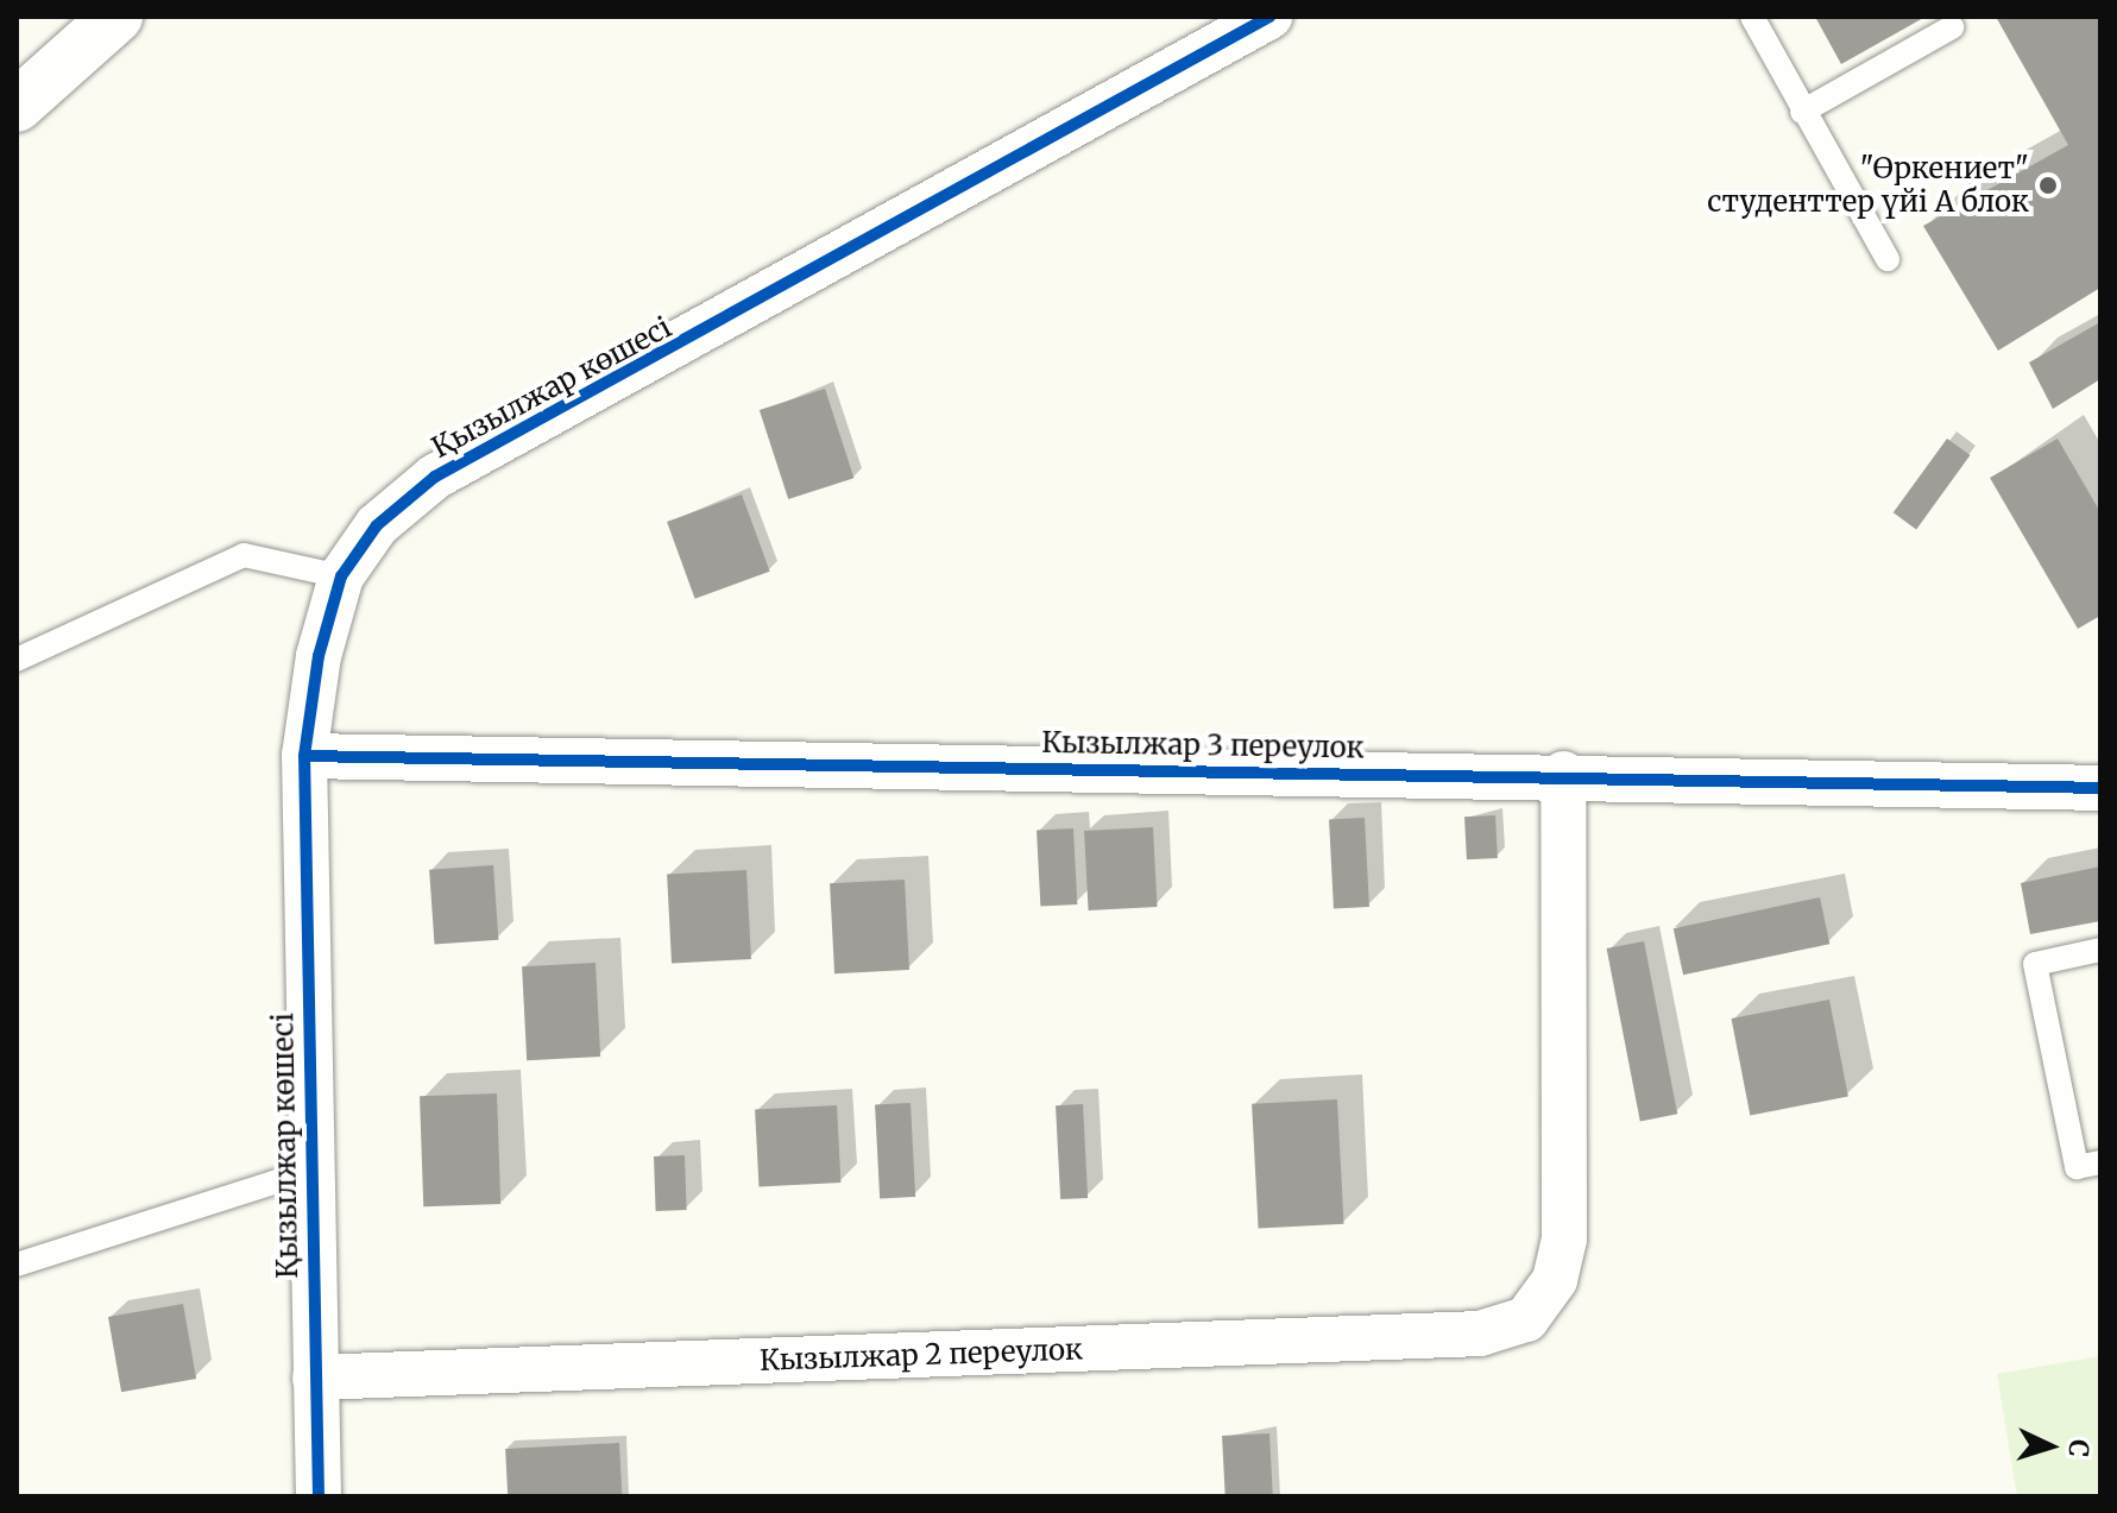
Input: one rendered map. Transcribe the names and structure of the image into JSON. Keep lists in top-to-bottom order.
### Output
{
  "streets": {
    "street": ["Қызылжар көшесі", "Кызылжар 3 переулок", "Кызылжар 2 переулок"]
  },
  "crossings": [
    ["Қызылжар көшесі", "Кызылжар 3 переулок"],
    ["Қызылжар көшесі", "Кызылжар 2 переулок"],
    ["Кызылжар 3 переулок", "Кызылжар 2 переулок"]
  ],
  "places": ["\"Өркениет\" студенттер үйі А блок"],
  "north": "right"
}
